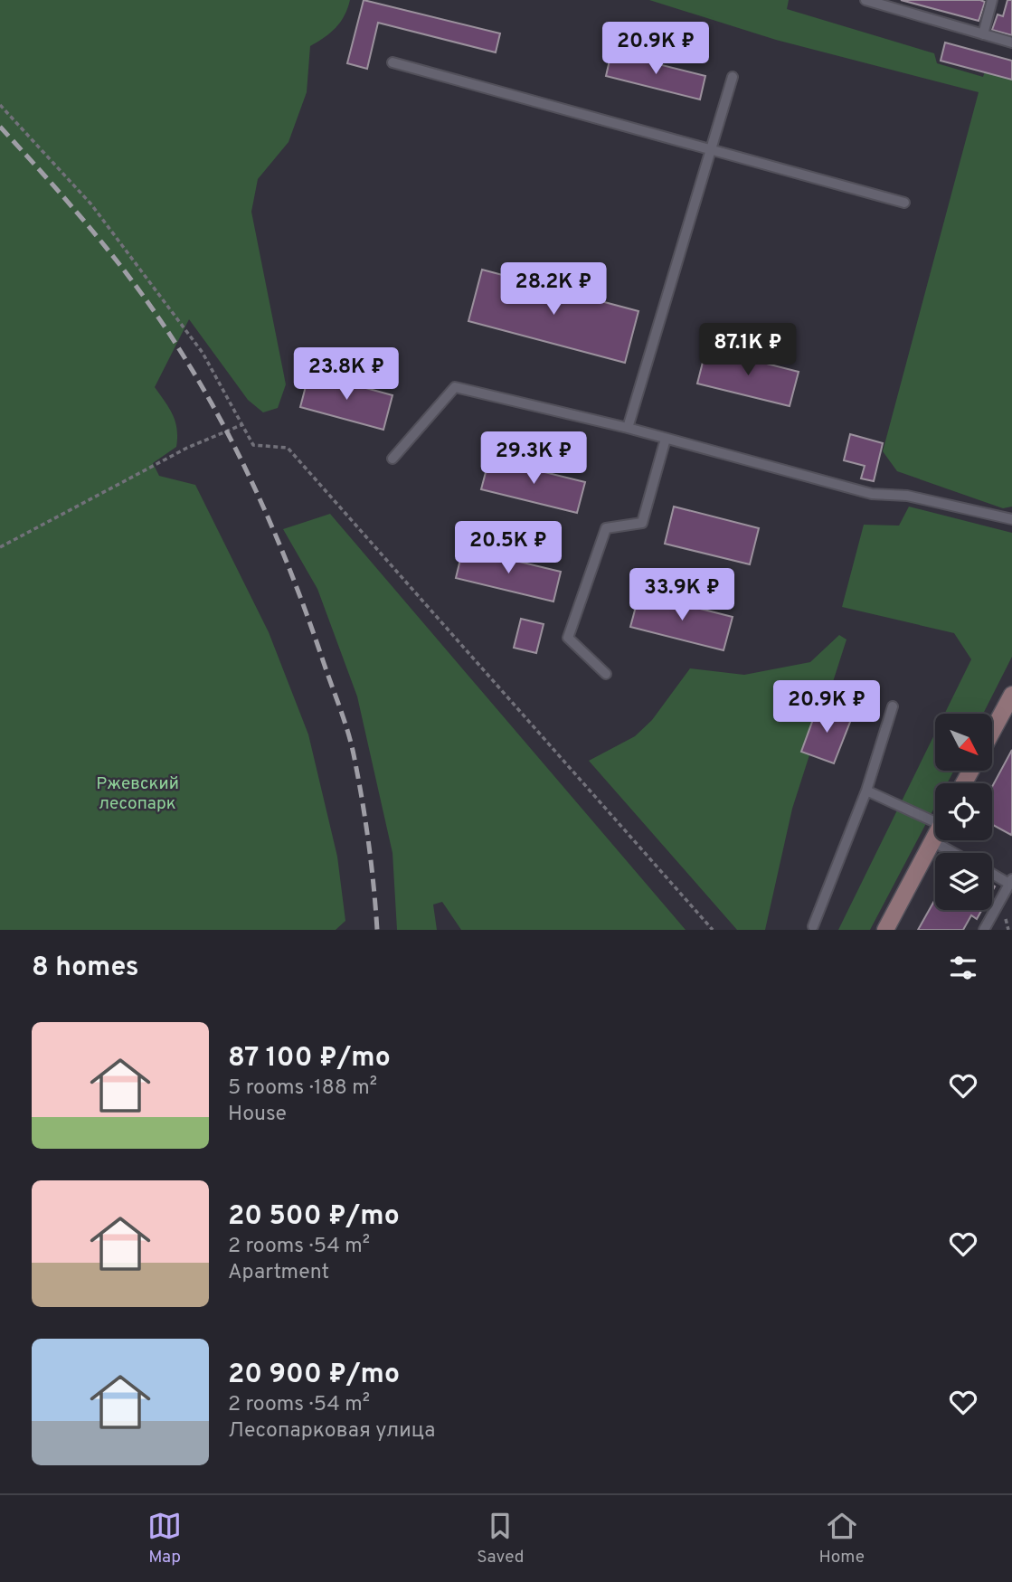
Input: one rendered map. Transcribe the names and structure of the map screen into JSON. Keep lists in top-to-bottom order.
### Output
{
  "parks": ["Ржевский лесопарк"],
  "north": "bottom right",
  "page": {
    "price": [
      "20.9K ₽",
      "28.2K ₽",
      "87.1K ₽",
      "23.8K ₽",
      "29.3K ₽",
      "20.5K ₽",
      "33.9K ₽",
      "20.9K ₽"
    ],
    "heading": "8 homes",
    "list": [
      {
        "name": "87 100 ₽/mo",
        "note": "5 rooms · 188 m² · House"
      },
      {
        "name": "20 500 ₽/mo",
        "note": "2 rooms · 54 m² · Apartment"
      },
      {
        "name": "20 900 ₽/mo",
        "note": "2 rooms · 54 m² · Лесопарковая улица"
      }
    ],
    "tabs": ["Map", "Saved", "Home"]
  }
}
